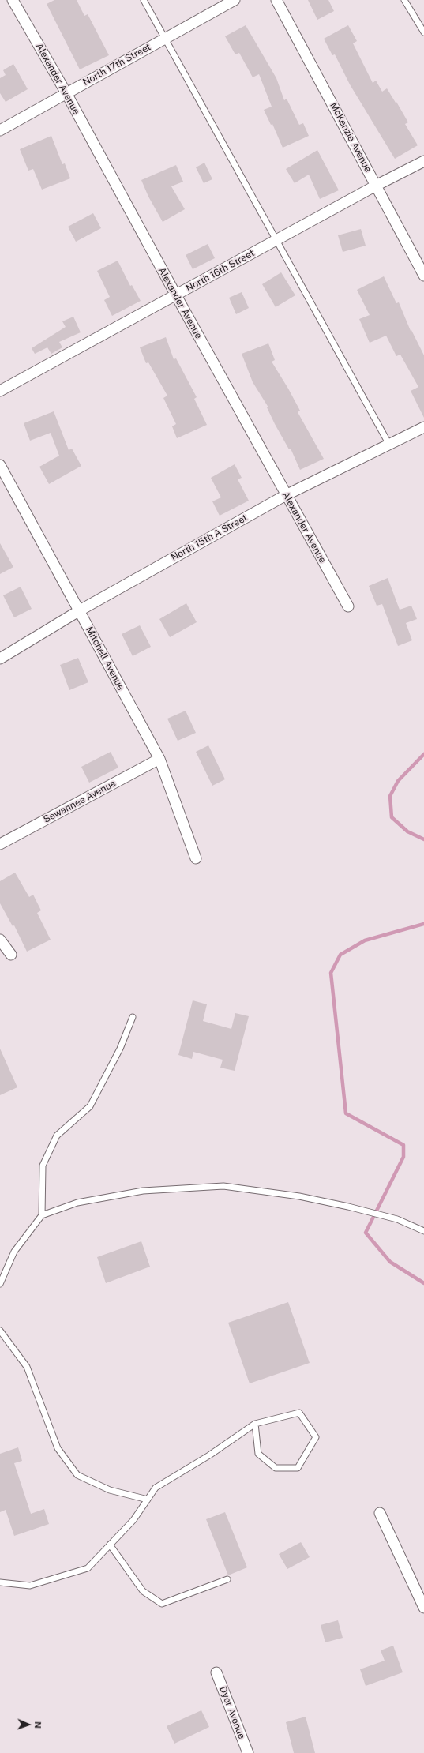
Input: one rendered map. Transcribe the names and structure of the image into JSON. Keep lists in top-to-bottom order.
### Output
{
  "streets": {
    "street": [
      "North 17th Street",
      "Alexander Avenue",
      "McKenzie Avenue",
      "North 16th Street",
      "North 15th A Street",
      "Mitchell Avenue",
      "Sewannee Avenue",
      "Dyer Avenue"
    ]
  },
  "crossings": [
    ["North 17th Street", "Alexander Avenue"],
    ["Alexander Avenue", "North 16th Street"],
    ["Alexander Avenue", "North 15th A Street"],
    ["McKenzie Avenue", "North 16th Street"],
    ["North 15th A Street", "Mitchell Avenue"],
    ["Mitchell Avenue", "Sewannee Avenue"]
  ],
  "north": "right"
}
